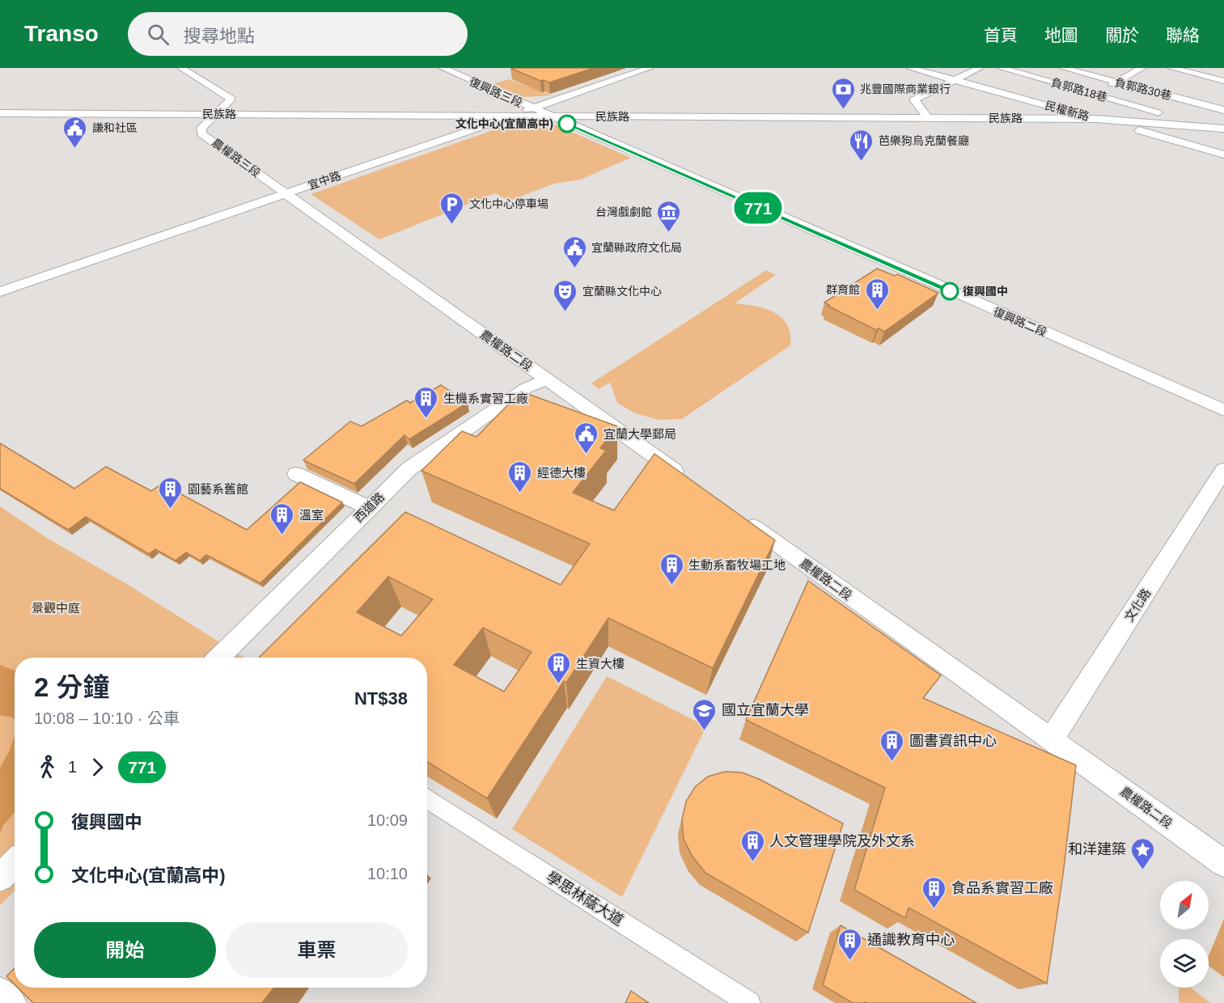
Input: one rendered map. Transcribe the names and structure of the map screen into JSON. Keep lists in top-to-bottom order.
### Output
{
  "streets": {
    "street": [
      "負郭路30巷",
      "負郭路18巷",
      "復興路三段",
      "民權新路",
      "民族路",
      "農權路三段",
      "宜中路",
      "復興路二段",
      "農權路二段",
      "西道路",
      "文化路",
      "學思林蔭大道"
    ]
  },
  "crossings": [
    ["復興路三段", "民族路"],
    ["復興路三段", "宜中路"],
    ["復興路三段", "復興路二段"],
    ["民權新路", "民族路"],
    ["民族路", "農權路三段"],
    ["民族路", "宜中路"],
    ["民族路", "復興路二段"],
    ["農權路三段", "宜中路"],
    ["農權路三段", "農權路二段"],
    ["宜中路", "農權路二段"],
    ["農權路二段", "西道路"],
    ["農權路二段", "文化路"]
  ],
  "parks": ["景觀中庭"],
  "places": {
    "bank": ["兆豐國際商業銀行"],
    "other": ["文化中心(宜蘭高中)", "復興國中"],
    "public building": ["謙和社區", "宜蘭縣政府文化局", "宜蘭大學郵局"],
    "restaurant": ["芭樂狗烏克蘭餐廳"],
    "parking": ["文化中心停車場"],
    "museum": ["台灣戲劇館"],
    "building": [
      "群育館",
      "生機系實習工廠",
      "經德大樓",
      "園藝系舊館",
      "溫室",
      "生動系畜牧場工地",
      "生資大樓",
      "圖書資訊中心",
      "人文管理學院及外文系",
      "食品系實習工廠",
      "通識教育中心"
    ],
    "theatre": ["宜蘭縣文化中心"],
    "school or university": ["國立宜蘭大學"],
    "place": ["和洋建築"]
  },
  "lines": ["bus line 771"],
  "north": "top right",
  "page": {
    "header": "Transo",
    "search": "搜尋地點",
    "nav": [
      "首頁",
      "地圖",
      "關於",
      "聯絡"
    ],
    "on_map": "771",
    "heading": ["2 分鐘", "10:08 – 10:10 · 公車", "NT$38"],
    "legs": ["1", "771"],
    "list": [
      {
        "name": "復興國中",
        "value": "10:09"
      },
      {
        "name": "文化中心(宜蘭高中)",
        "value": "10:10"
      }
    ],
    "buttons": ["開始", "車票"]
  }
}
